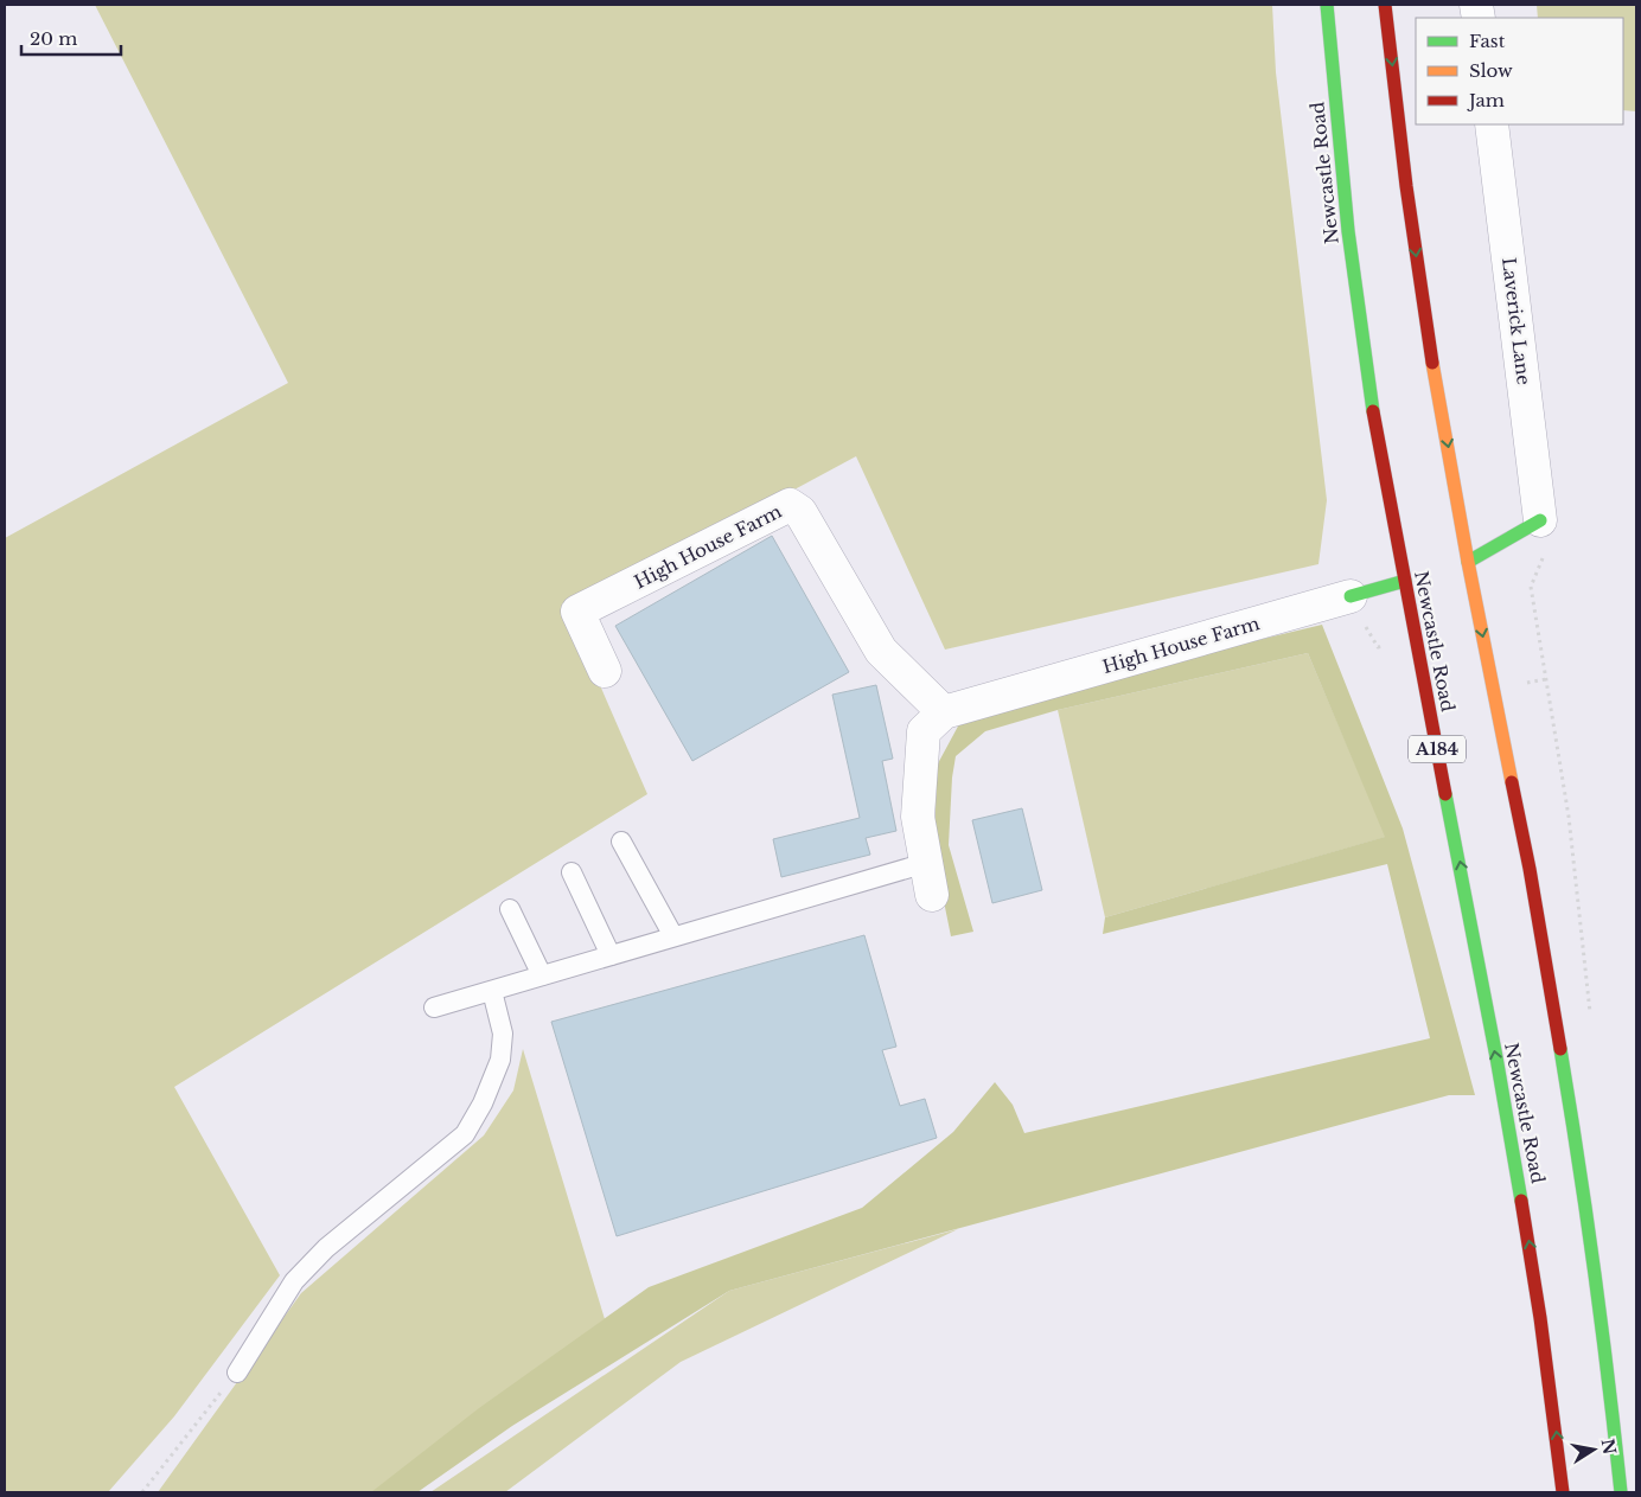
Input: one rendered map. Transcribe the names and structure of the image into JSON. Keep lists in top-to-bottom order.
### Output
{
  "streets": {
    "highway": ["Newcastle Road", "A184"],
    "street": ["Laverick Lane", "High House Farm"]
  },
  "legend": ["Fast", "Slow", "Jam"],
  "scale_bar": "20 m",
  "north": "right"
}
